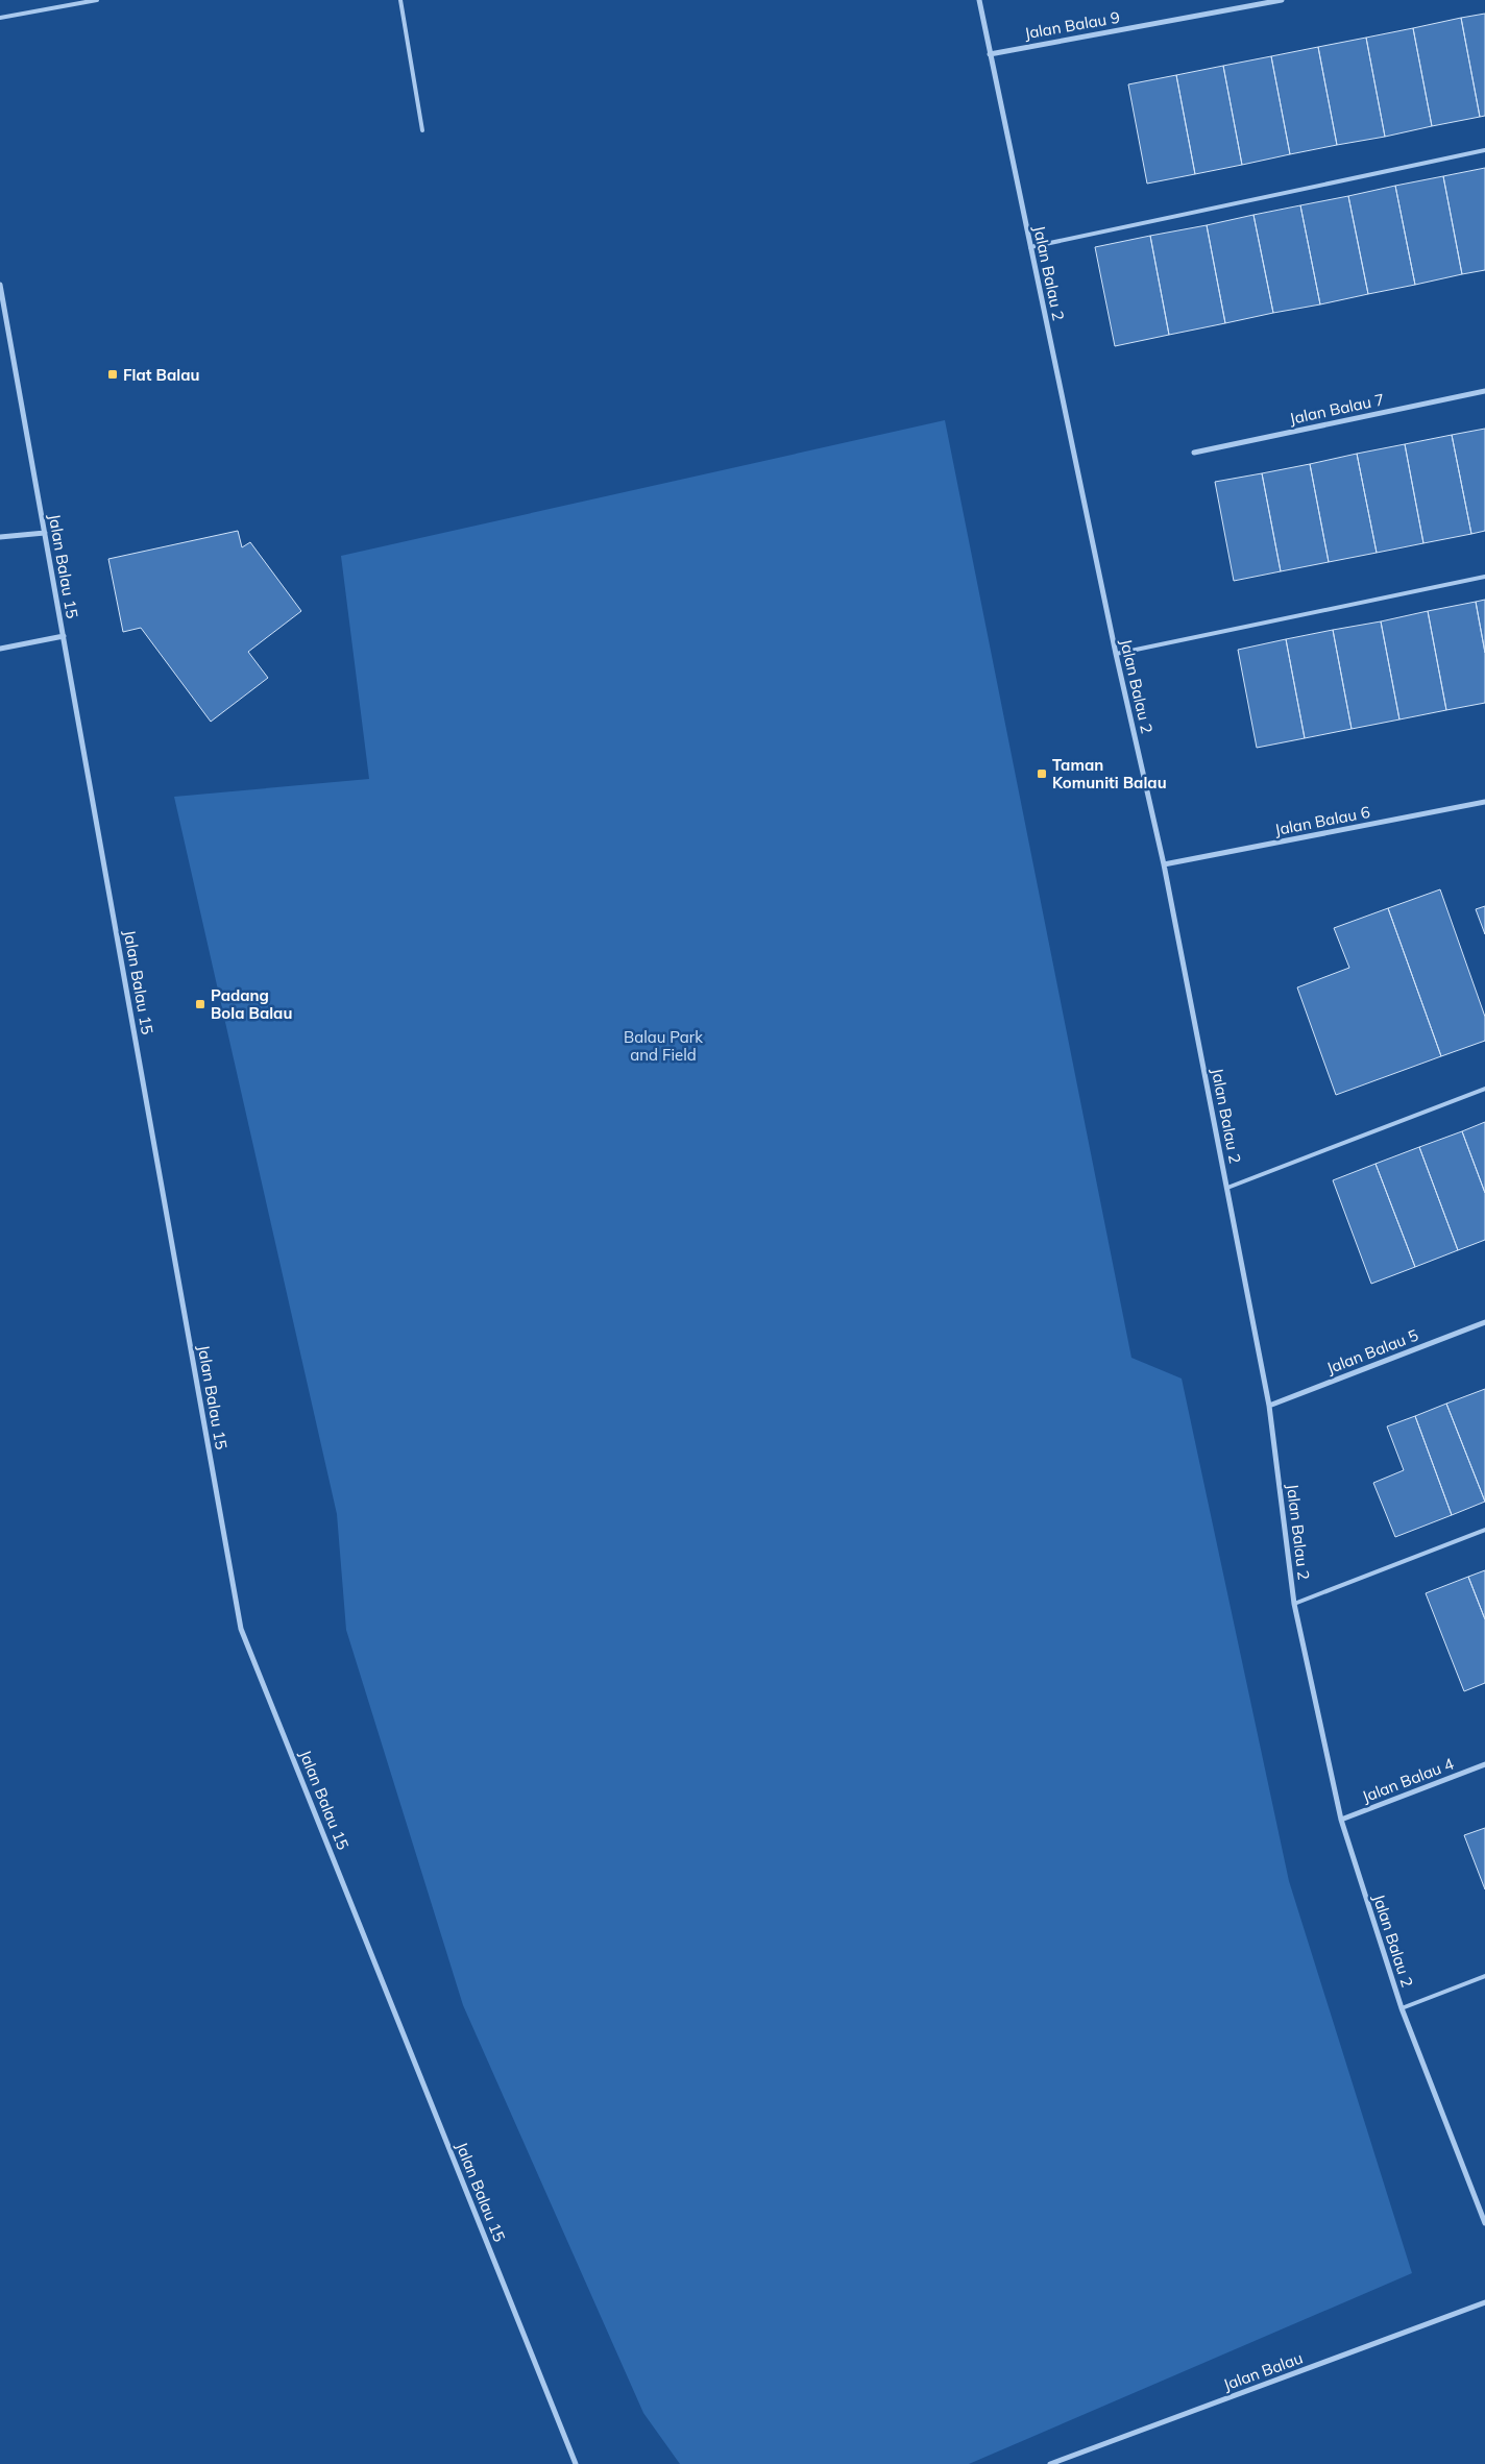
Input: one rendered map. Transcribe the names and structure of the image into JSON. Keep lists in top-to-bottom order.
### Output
{
  "streets": {
    "street": [
      "Jalan Balau 9",
      "Jalan Balau 2",
      "Jalan Balau 7",
      "Jalan Balau 15",
      "Jalan Balau 6",
      "Jalan Balau 5",
      "Jalan Balau 4",
      "Jalan Balau"
    ]
  },
  "crossings": [
    ["Jalan Balau 9", "Jalan Balau 2"],
    ["Jalan Balau 2", "Jalan Balau 6"],
    ["Jalan Balau 2", "Jalan Balau 5"],
    ["Jalan Balau 2", "Jalan Balau 4"]
  ],
  "parks": ["Balau Park and Field"],
  "places": {
    "transit": ["Flat Balau", "Taman Komuniti Balau", "Padang Bola Balau"]
  }
}
